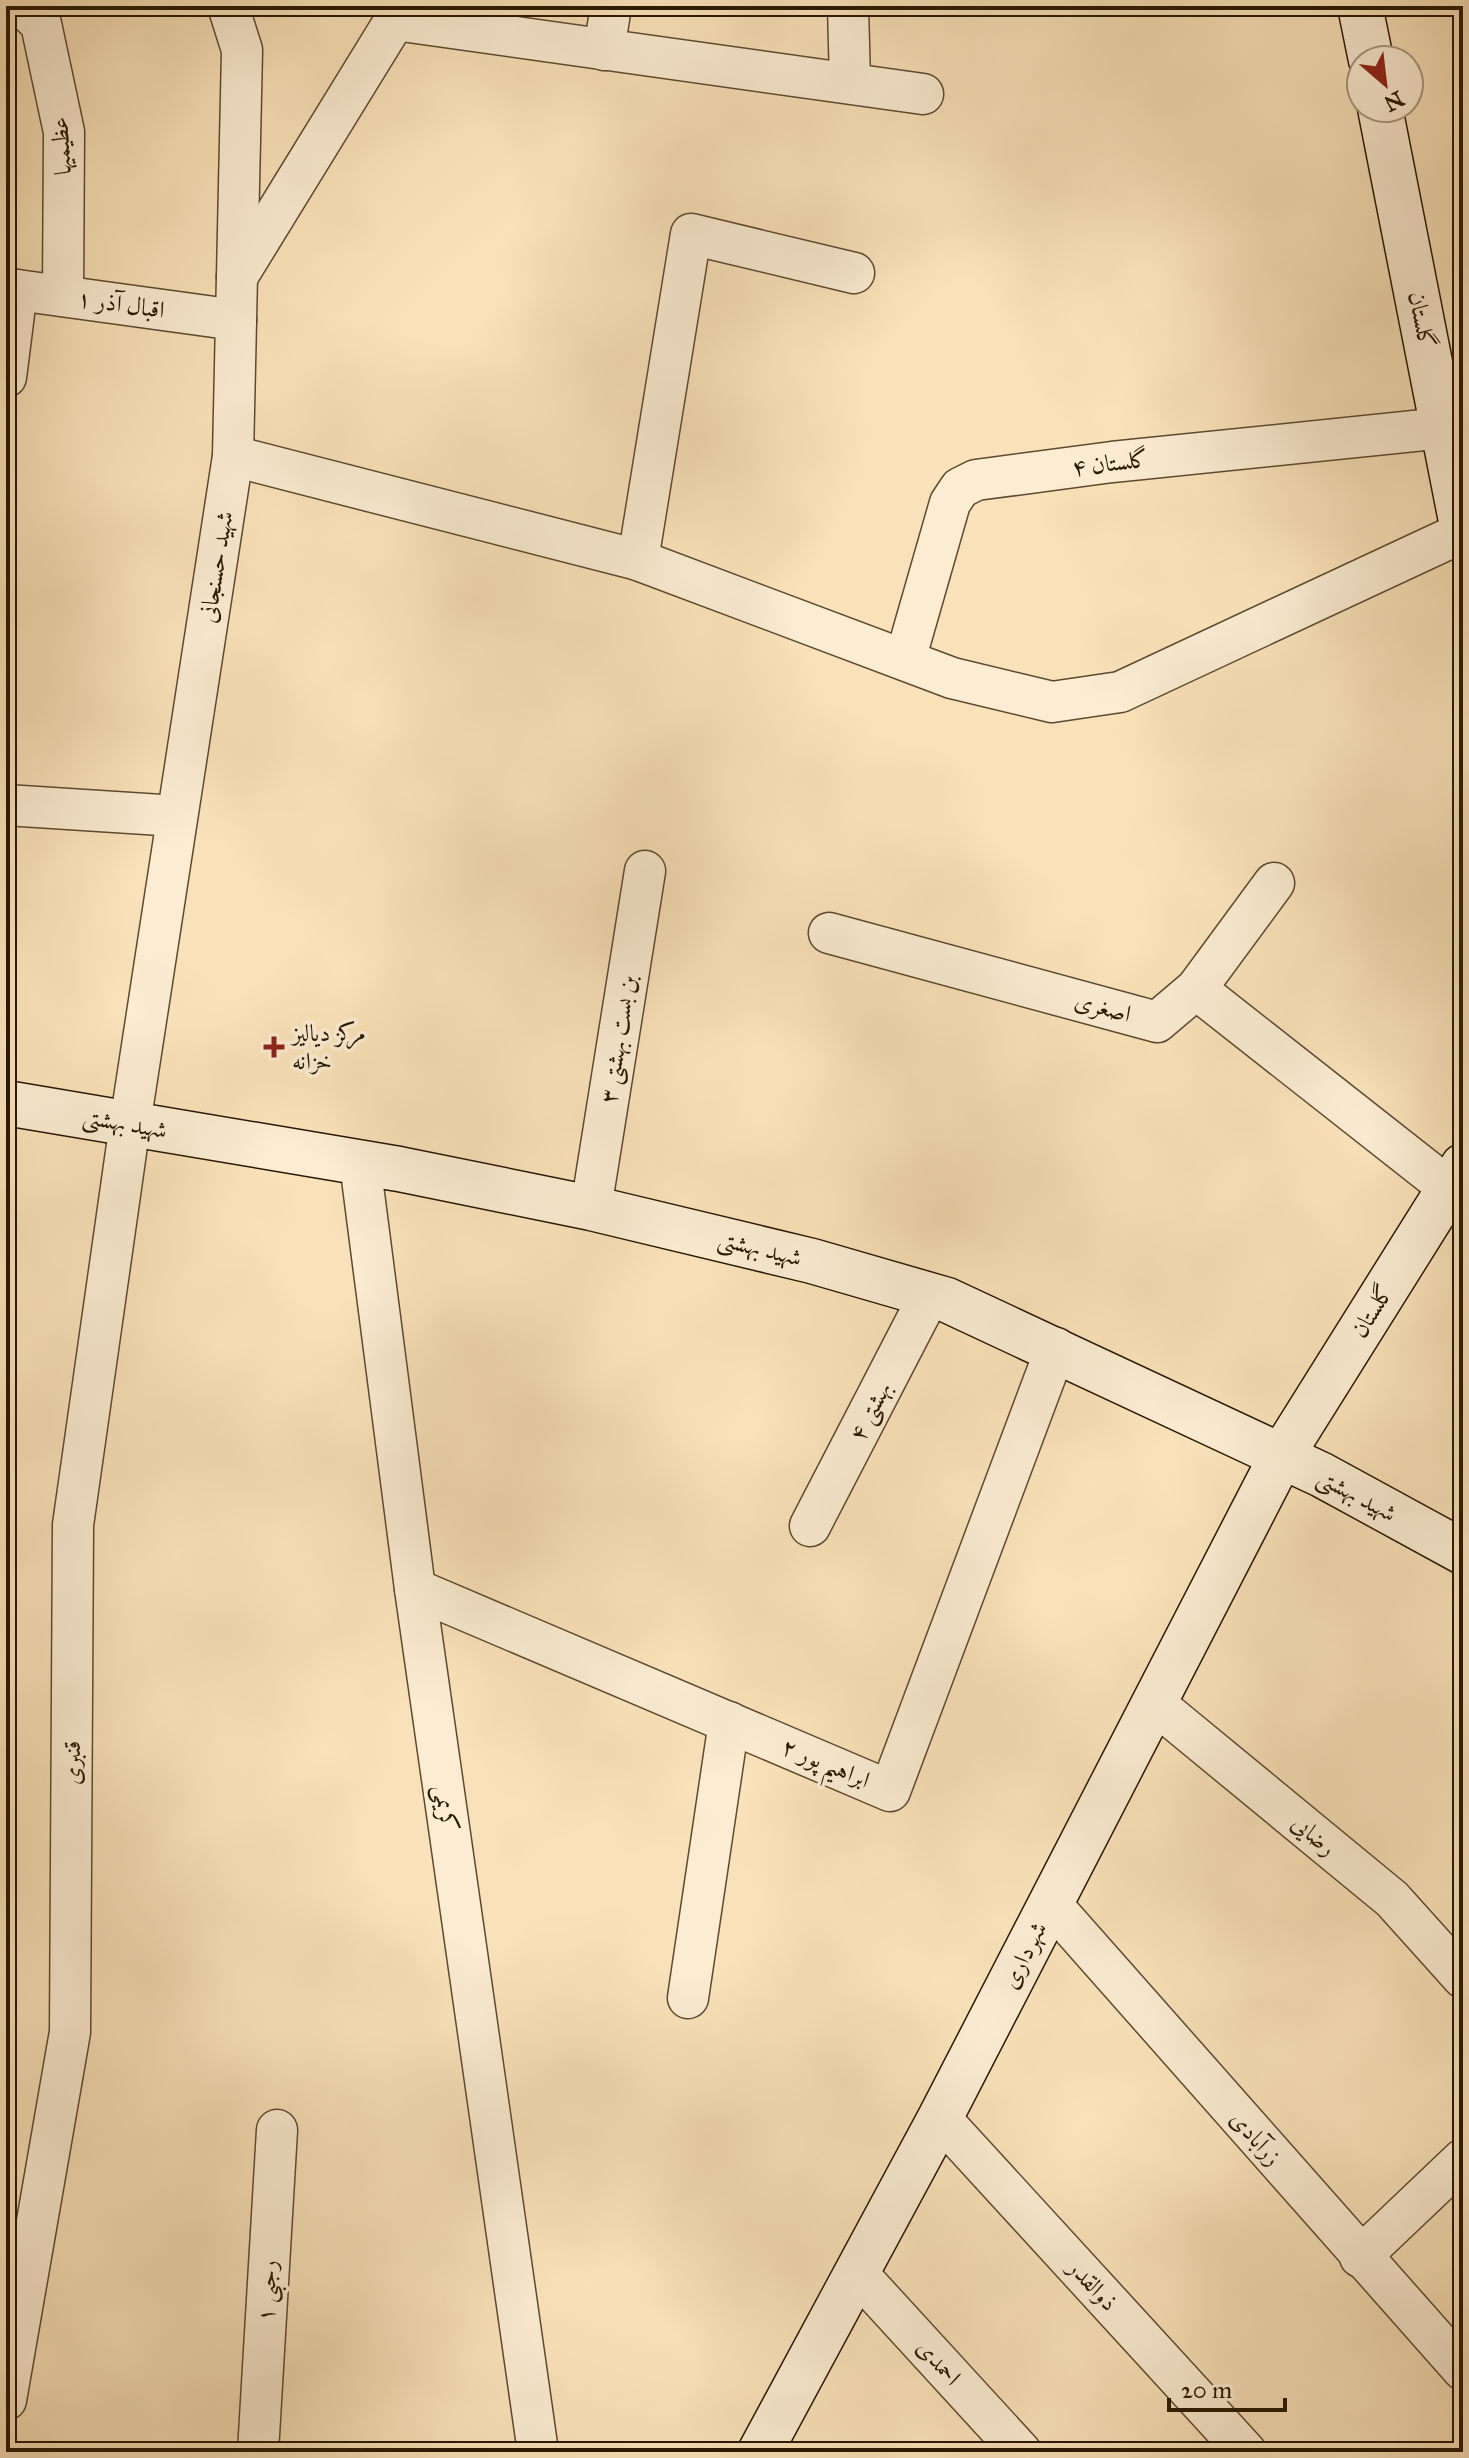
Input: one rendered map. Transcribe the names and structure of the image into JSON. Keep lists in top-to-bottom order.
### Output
{
  "streets": {
    "street": [
      "عظیمیها",
      "اقبال آذر ۱",
      "گلستان",
      "گلستان ۴",
      "شهید حسنجانی",
      "اصغری",
      "بن بست بهشتی ۳",
      "شهید بهشتی",
      "بهشتی ۴",
      "قنبری",
      "ابراهیم پور ۲",
      "کریمی",
      "رضایی",
      "شهرداری",
      "زرآبادی",
      "ذوالقدر",
      "رجبی ۱",
      "احمدی"
    ]
  },
  "crossings": [
    ["عظیمیها", "اقبال آذر ۱"],
    ["اقبال آذر ۱", "شهید حسنجانی"],
    ["گلستان", "گلستان ۴"],
    ["گلستان", "شهید بهشتی"],
    ["گلستان", "شهرداری"],
    ["شهید حسنجانی", "شهید بهشتی"],
    ["شهید حسنجانی", "قنبری"],
    ["بن بست بهشتی ۳", "شهید بهشتی"],
    ["شهید بهشتی", "بهشتی ۴"],
    ["شهید بهشتی", "قنبری"],
    ["شهید بهشتی", "ابراهیم پور ۲"],
    ["شهید بهشتی", "کریمی"],
    ["شهید بهشتی", "شهرداری"],
    ["ابراهیم پور ۲", "کریمی"],
    ["رضایی", "شهرداری"],
    ["شهرداری", "زرآبادی"],
    ["شهرداری", "ذوالقدر"],
    ["شهرداری", "احمدی"]
  ],
  "places": {
    "health": ["مرکز دیالیز خزانه"]
  },
  "scale_bar": "20 m",
  "north": "bottom right"
}
